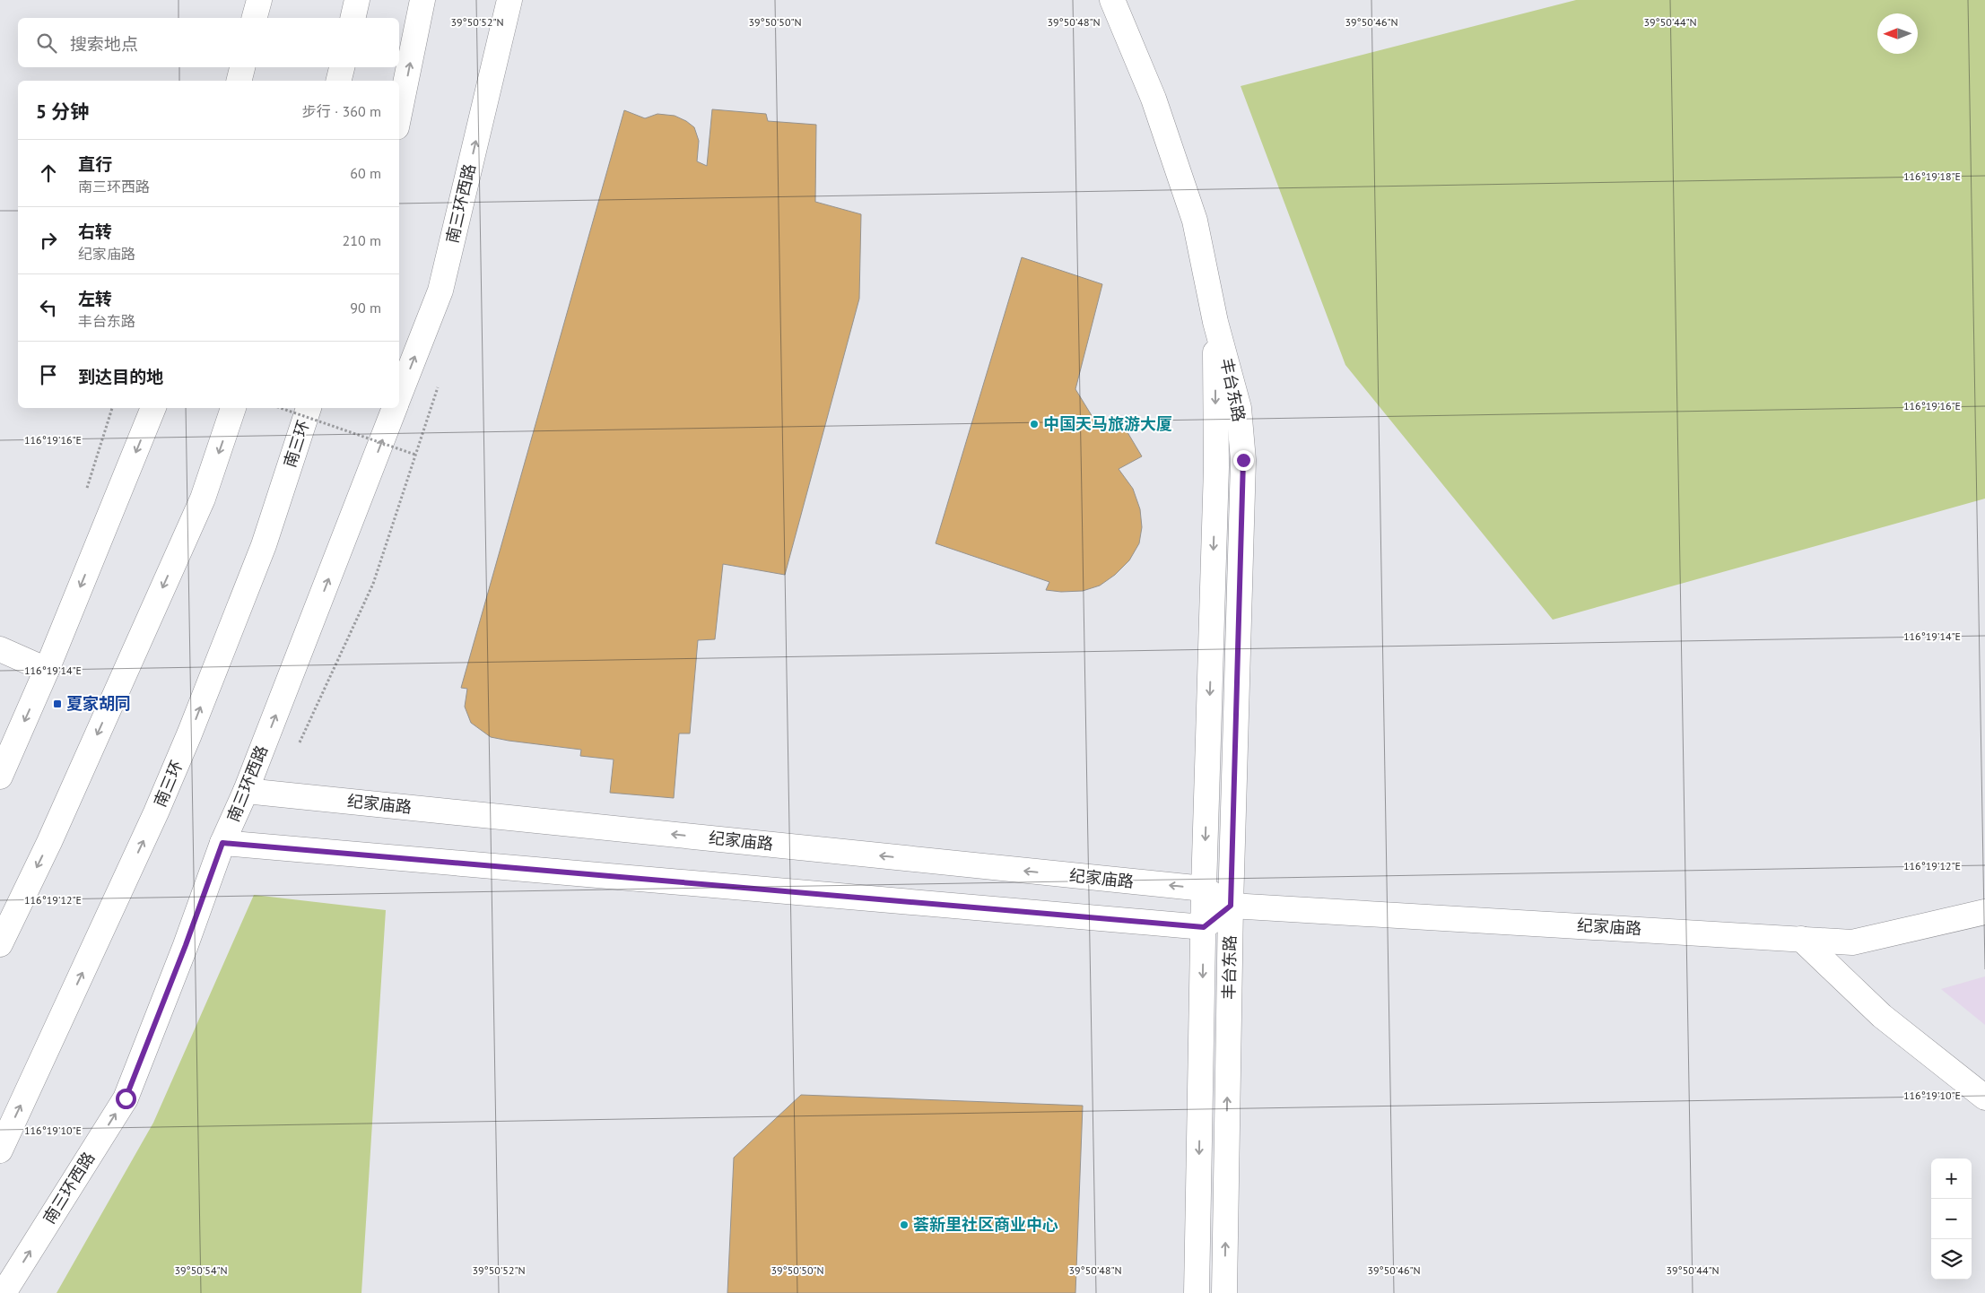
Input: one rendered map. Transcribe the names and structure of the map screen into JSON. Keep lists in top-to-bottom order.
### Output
{
  "streets": {
    "main road": [
      "南三环西路",
      "丰台东路",
      "南三环",
      "纪家庙路"
    ]
  },
  "crossings": [
    ["南三环西路", "纪家庙路"],
    ["丰台东路", "纪家庙路"]
  ],
  "places": {
    "other": ["中国天马旅游大厦", "荟新里社区商业中心"],
    "transit": ["夏家胡同"]
  },
  "north": "left",
  "page": {
    "search": "搜索地点",
    "heading": ["5 分钟", "步行 · 360 m"],
    "list": [
      ["直行", "南三环西路", "60 m"],
      ["右转", "纪家庙路", "210 m"],
      ["左转", "丰台东路", "90 m"],
      "到达目的地"
    ],
    "map_buttons": ["+", "−"]
  },
  "coordinates": [
    "39°50'52\"N",
    "39°50'50\"N",
    "39°50'48\"N",
    "39°50'46\"N",
    "39°50'44\"N",
    "116°19'18\"E",
    "116°19'16\"E",
    "116°19'14\"E",
    "116°19'12\"E",
    "116°19'10\"E",
    "39°50'54\"N"
  ]
}
